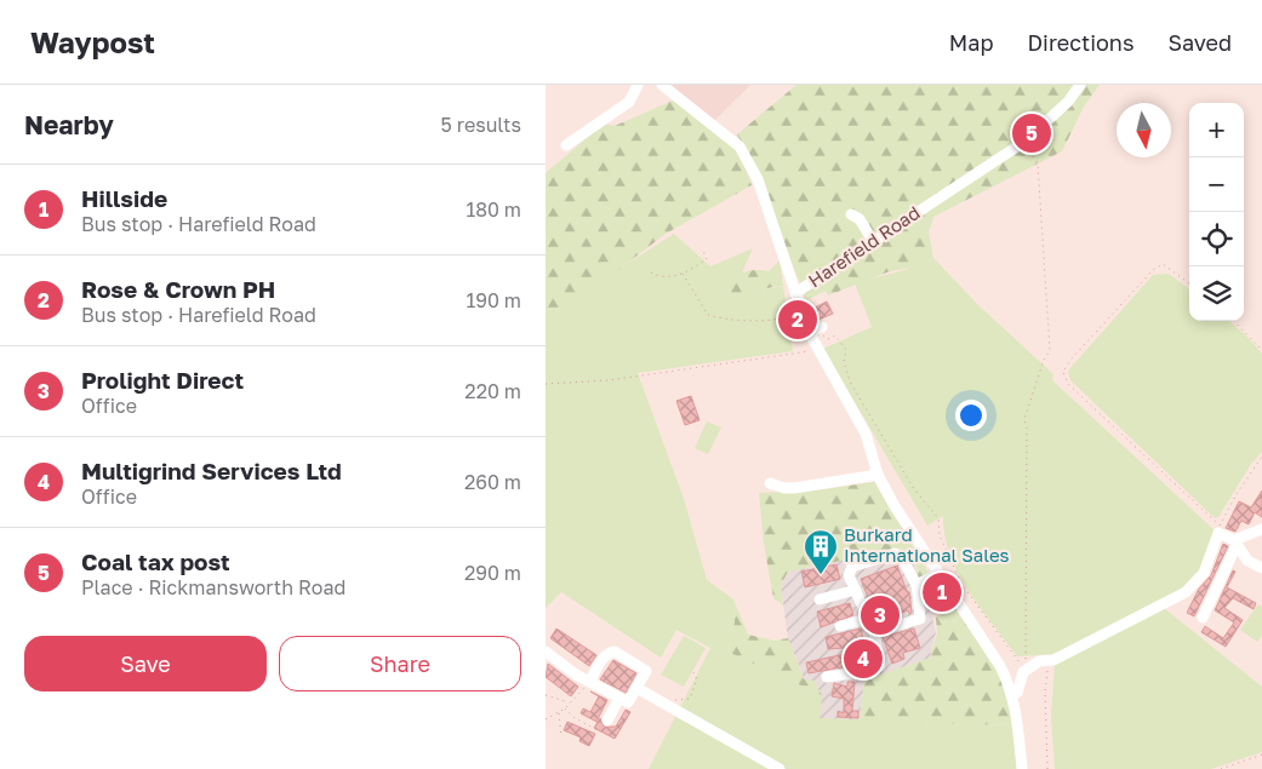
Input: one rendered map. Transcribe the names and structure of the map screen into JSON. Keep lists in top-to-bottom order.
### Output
{
  "streets": {
    "street": ["Harefield Road"]
  },
  "places": {
    "building": ["Burkard International Sales"]
  },
  "north": "bottom",
  "page": {
    "header": "Waypost",
    "nav": ["Map", "Directions", "Saved"],
    "heading": ["Nearby", "5 results"],
    "map_buttons": ["+", "−"],
    "pins": [
      "5",
      "2",
      "1",
      "3",
      "4"
    ],
    "list": [
      {
        "mark": "1",
        "name": "Hillside",
        "note": "Bus stop · Harefield Road",
        "value": "180 m"
      },
      {
        "mark": "2",
        "name": "Rose & Crown PH",
        "note": "Bus stop · Harefield Road",
        "value": "190 m"
      },
      {
        "mark": "3",
        "name": "Prolight Direct",
        "note": "Office",
        "value": "220 m"
      },
      {
        "mark": "4",
        "name": "Multigrind Services Ltd",
        "note": "Office",
        "value": "260 m"
      },
      {
        "mark": "5",
        "name": "Coal tax post",
        "note": "Place · Rickmansworth Road",
        "value": "290 m"
      }
    ],
    "buttons": ["Save", "Share"]
  }
}
